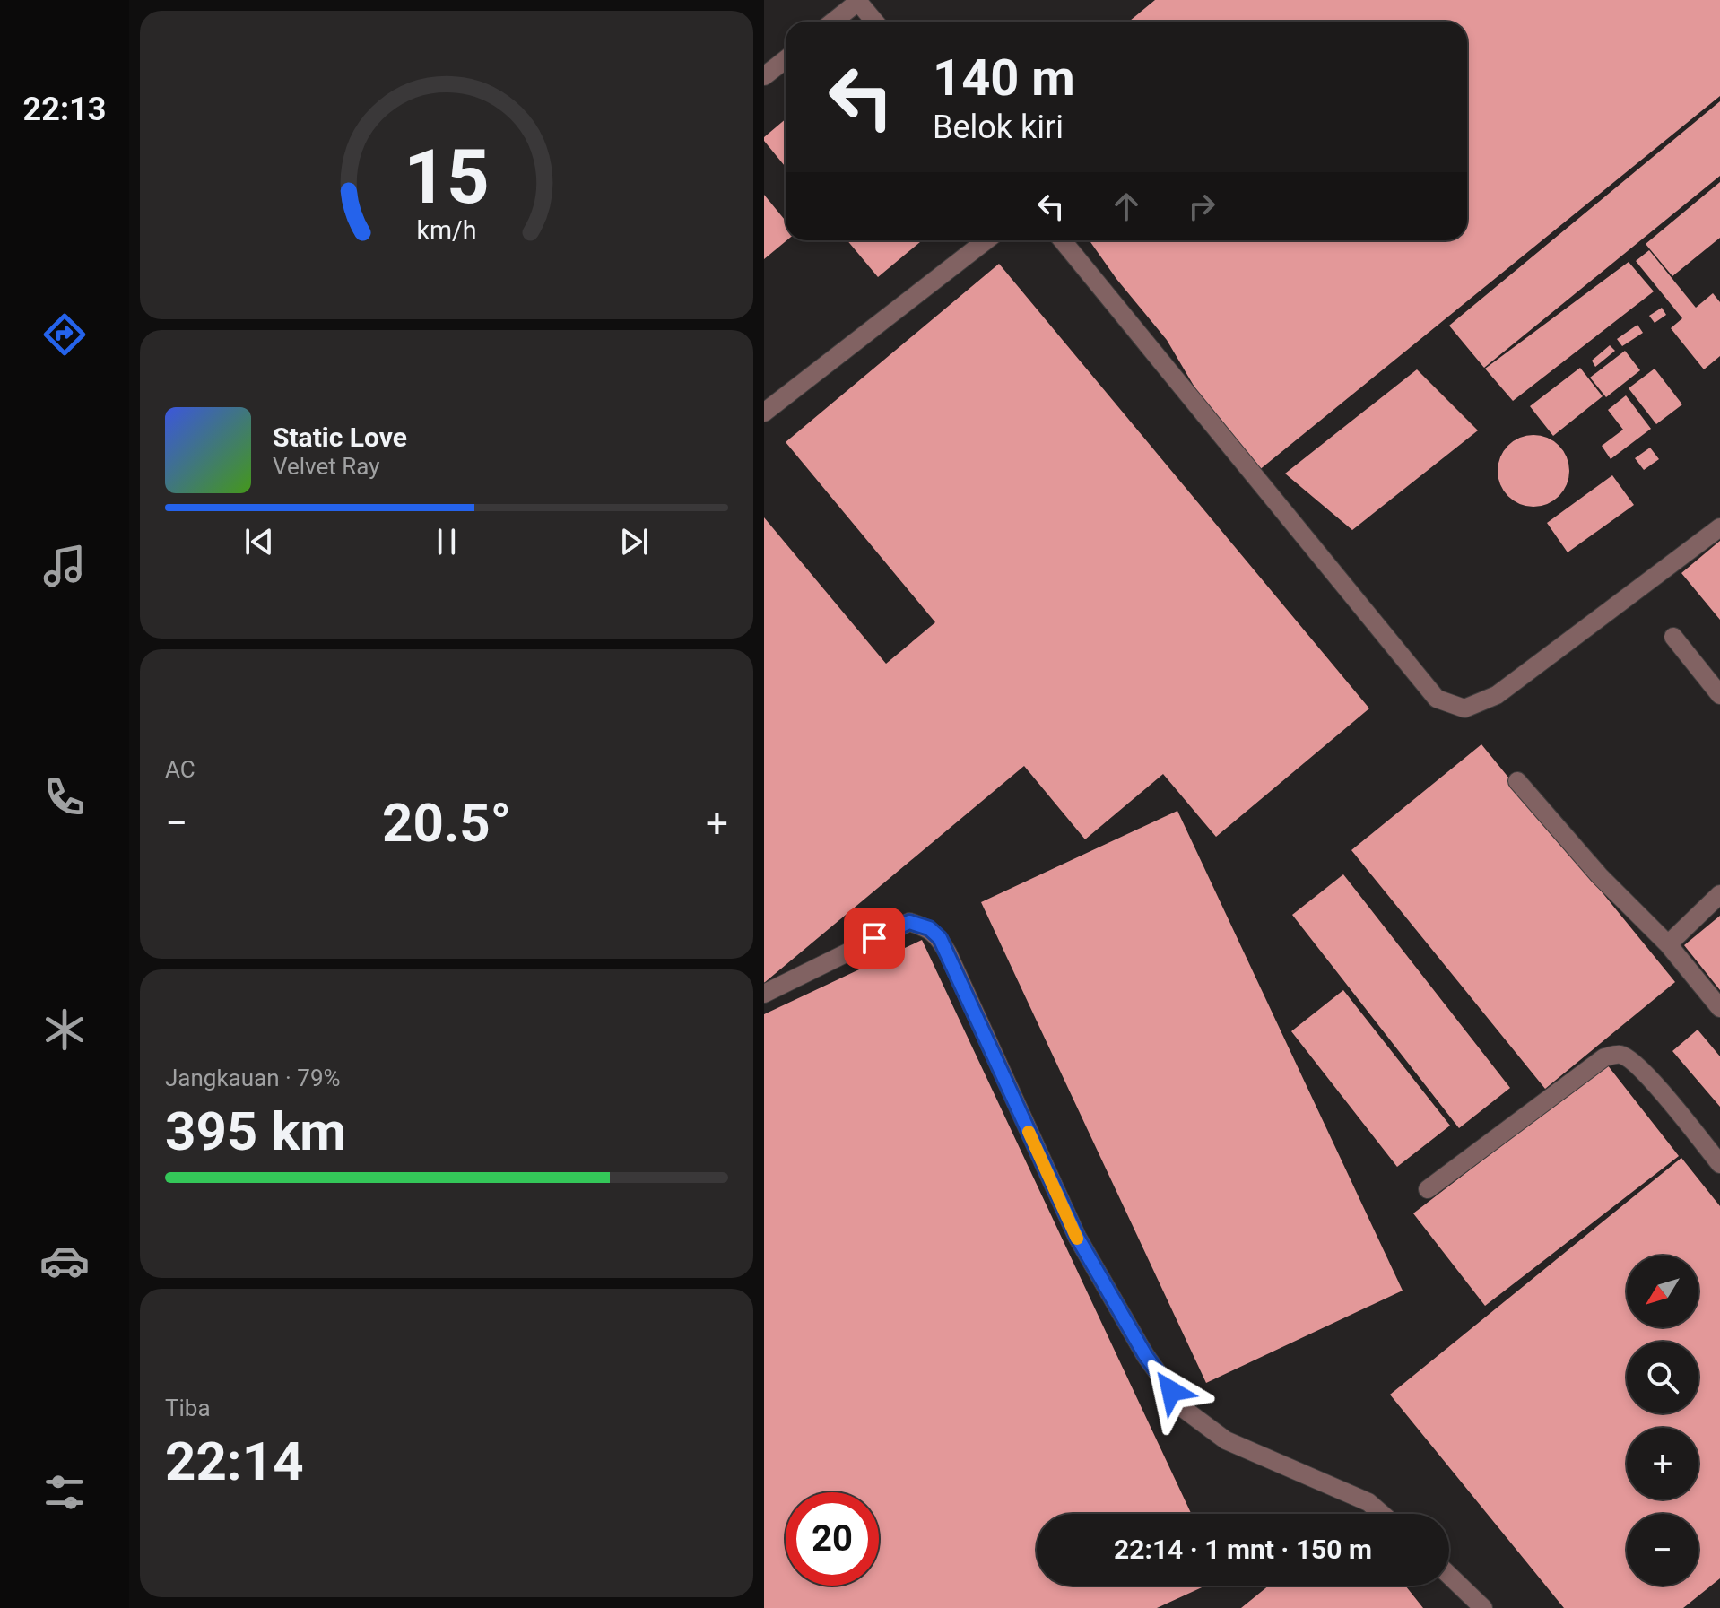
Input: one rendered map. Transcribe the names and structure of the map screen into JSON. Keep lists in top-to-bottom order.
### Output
{
  "north": "bottom left",
  "page": {
    "tabs": "22:13",
    "turn": ["140 m", "Belok kiri"],
    "song": ["Static Love", "Velvet Ray"],
    "tile": [
      "AC",
      ["Jangkauan · 79%", "395 km"],
      ["Tiba", "22:14"]
    ],
    "heat": ["−", "20.5°", "+"],
    "map_buttons": ["+", "−"],
    "limit": "20",
    "trip": "22:14 · 1 mnt · 150 m",
    "gauge": ["15", "km/h"]
  }
}
